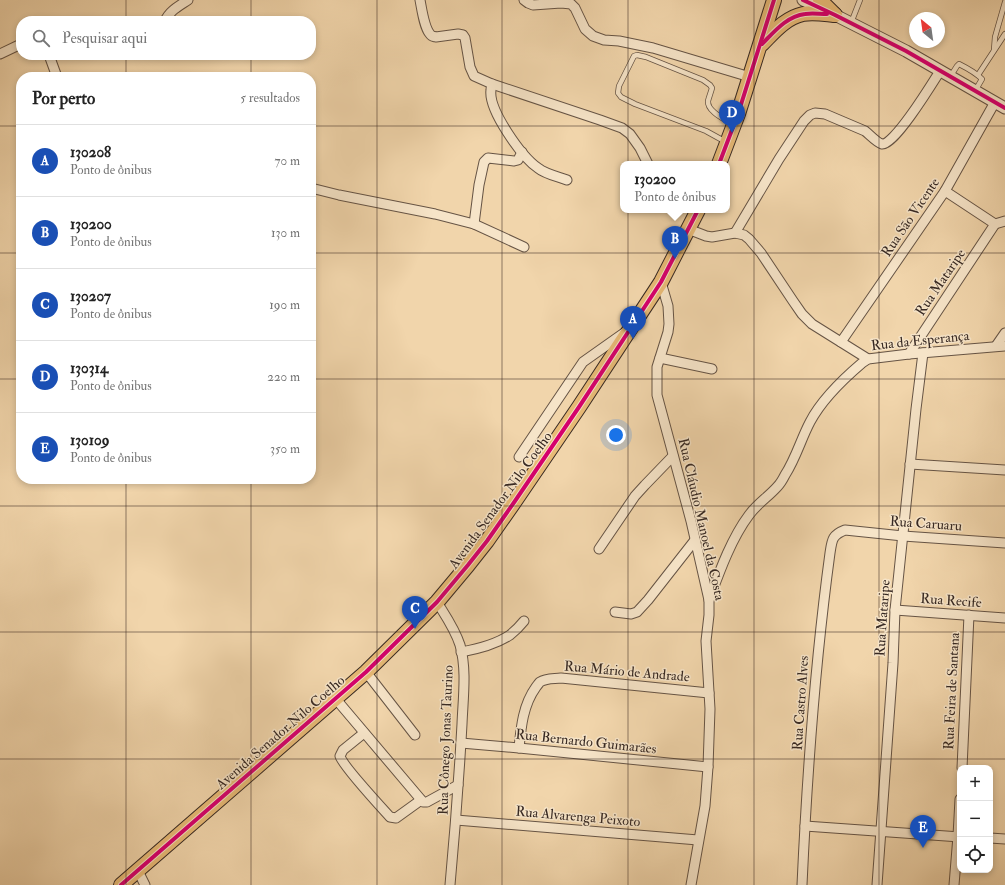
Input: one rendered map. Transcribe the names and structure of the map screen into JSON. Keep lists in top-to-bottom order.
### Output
{
  "streets": {
    "main road": ["Avenida Senador Nilo Coelho"],
    "street": [
      "Rua São Vicente",
      "Rua Mataripe",
      "Rua da Esperança",
      "Rua Cláudio Manoel da Costa",
      "Rua Caruaru",
      "Rua Recife",
      "Rua Mário de Andrade",
      "Rua Feira de Santana",
      "Rua Castro Alves",
      "Rua Cônego Jonas Taurino",
      "Rua Bernardo Guimarães",
      "Rua Alvarenga Peixoto"
    ]
  },
  "crossings": [
    ["Rua Mataripe", "Rua da Esperança"],
    ["Rua Mataripe", "Rua Caruaru"],
    ["Rua Mataripe", "Rua Recife"],
    ["Rua da Esperança", "Rua Cláudio Manoel da Costa"],
    ["Avenida Senador Nilo Coelho", "Rua Cláudio Manoel da Costa"],
    ["Avenida Senador Nilo Coelho", "Rua Cônego Jonas Taurino"],
    ["Rua Cláudio Manoel da Costa", "Rua Mário de Andrade"],
    ["Rua Cláudio Manoel da Costa", "Rua Bernardo Guimarães"],
    ["Rua Cláudio Manoel da Costa", "Rua Alvarenga Peixoto"],
    ["Rua Caruaru", "Rua Castro Alves"],
    ["Rua Recife", "Rua Feira de Santana"],
    ["Rua Mário de Andrade", "Rua Bernardo Guimarães"],
    ["Rua Cônego Jonas Taurino", "Rua Bernardo Guimarães"],
    ["Rua Cônego Jonas Taurino", "Rua Alvarenga Peixoto"]
  ],
  "north": "top left",
  "page": {
    "search": "Pesquisar aqui",
    "heading": ["Por perto", "5 resultados"],
    "pins": [
      "D",
      "B",
      "A",
      "C",
      "E"
    ],
    "list": [
      {
        "mark": "A",
        "name": "130208",
        "note": "Ponto de ônibus",
        "value": "70 m"
      },
      {
        "mark": "B",
        "name": "130200",
        "note": "Ponto de ônibus",
        "value": "130 m"
      },
      {
        "mark": "C",
        "name": "130207",
        "note": "Ponto de ônibus",
        "value": "190 m"
      },
      {
        "mark": "D",
        "name": "130314",
        "note": "Ponto de ônibus",
        "value": "220 m"
      },
      {
        "mark": "E",
        "name": "130109",
        "note": "Ponto de ônibus",
        "value": "350 m"
      }
    ],
    "popup": ["130200", "Ponto de ônibus"],
    "map_buttons": ["+", "−"]
  }
}
